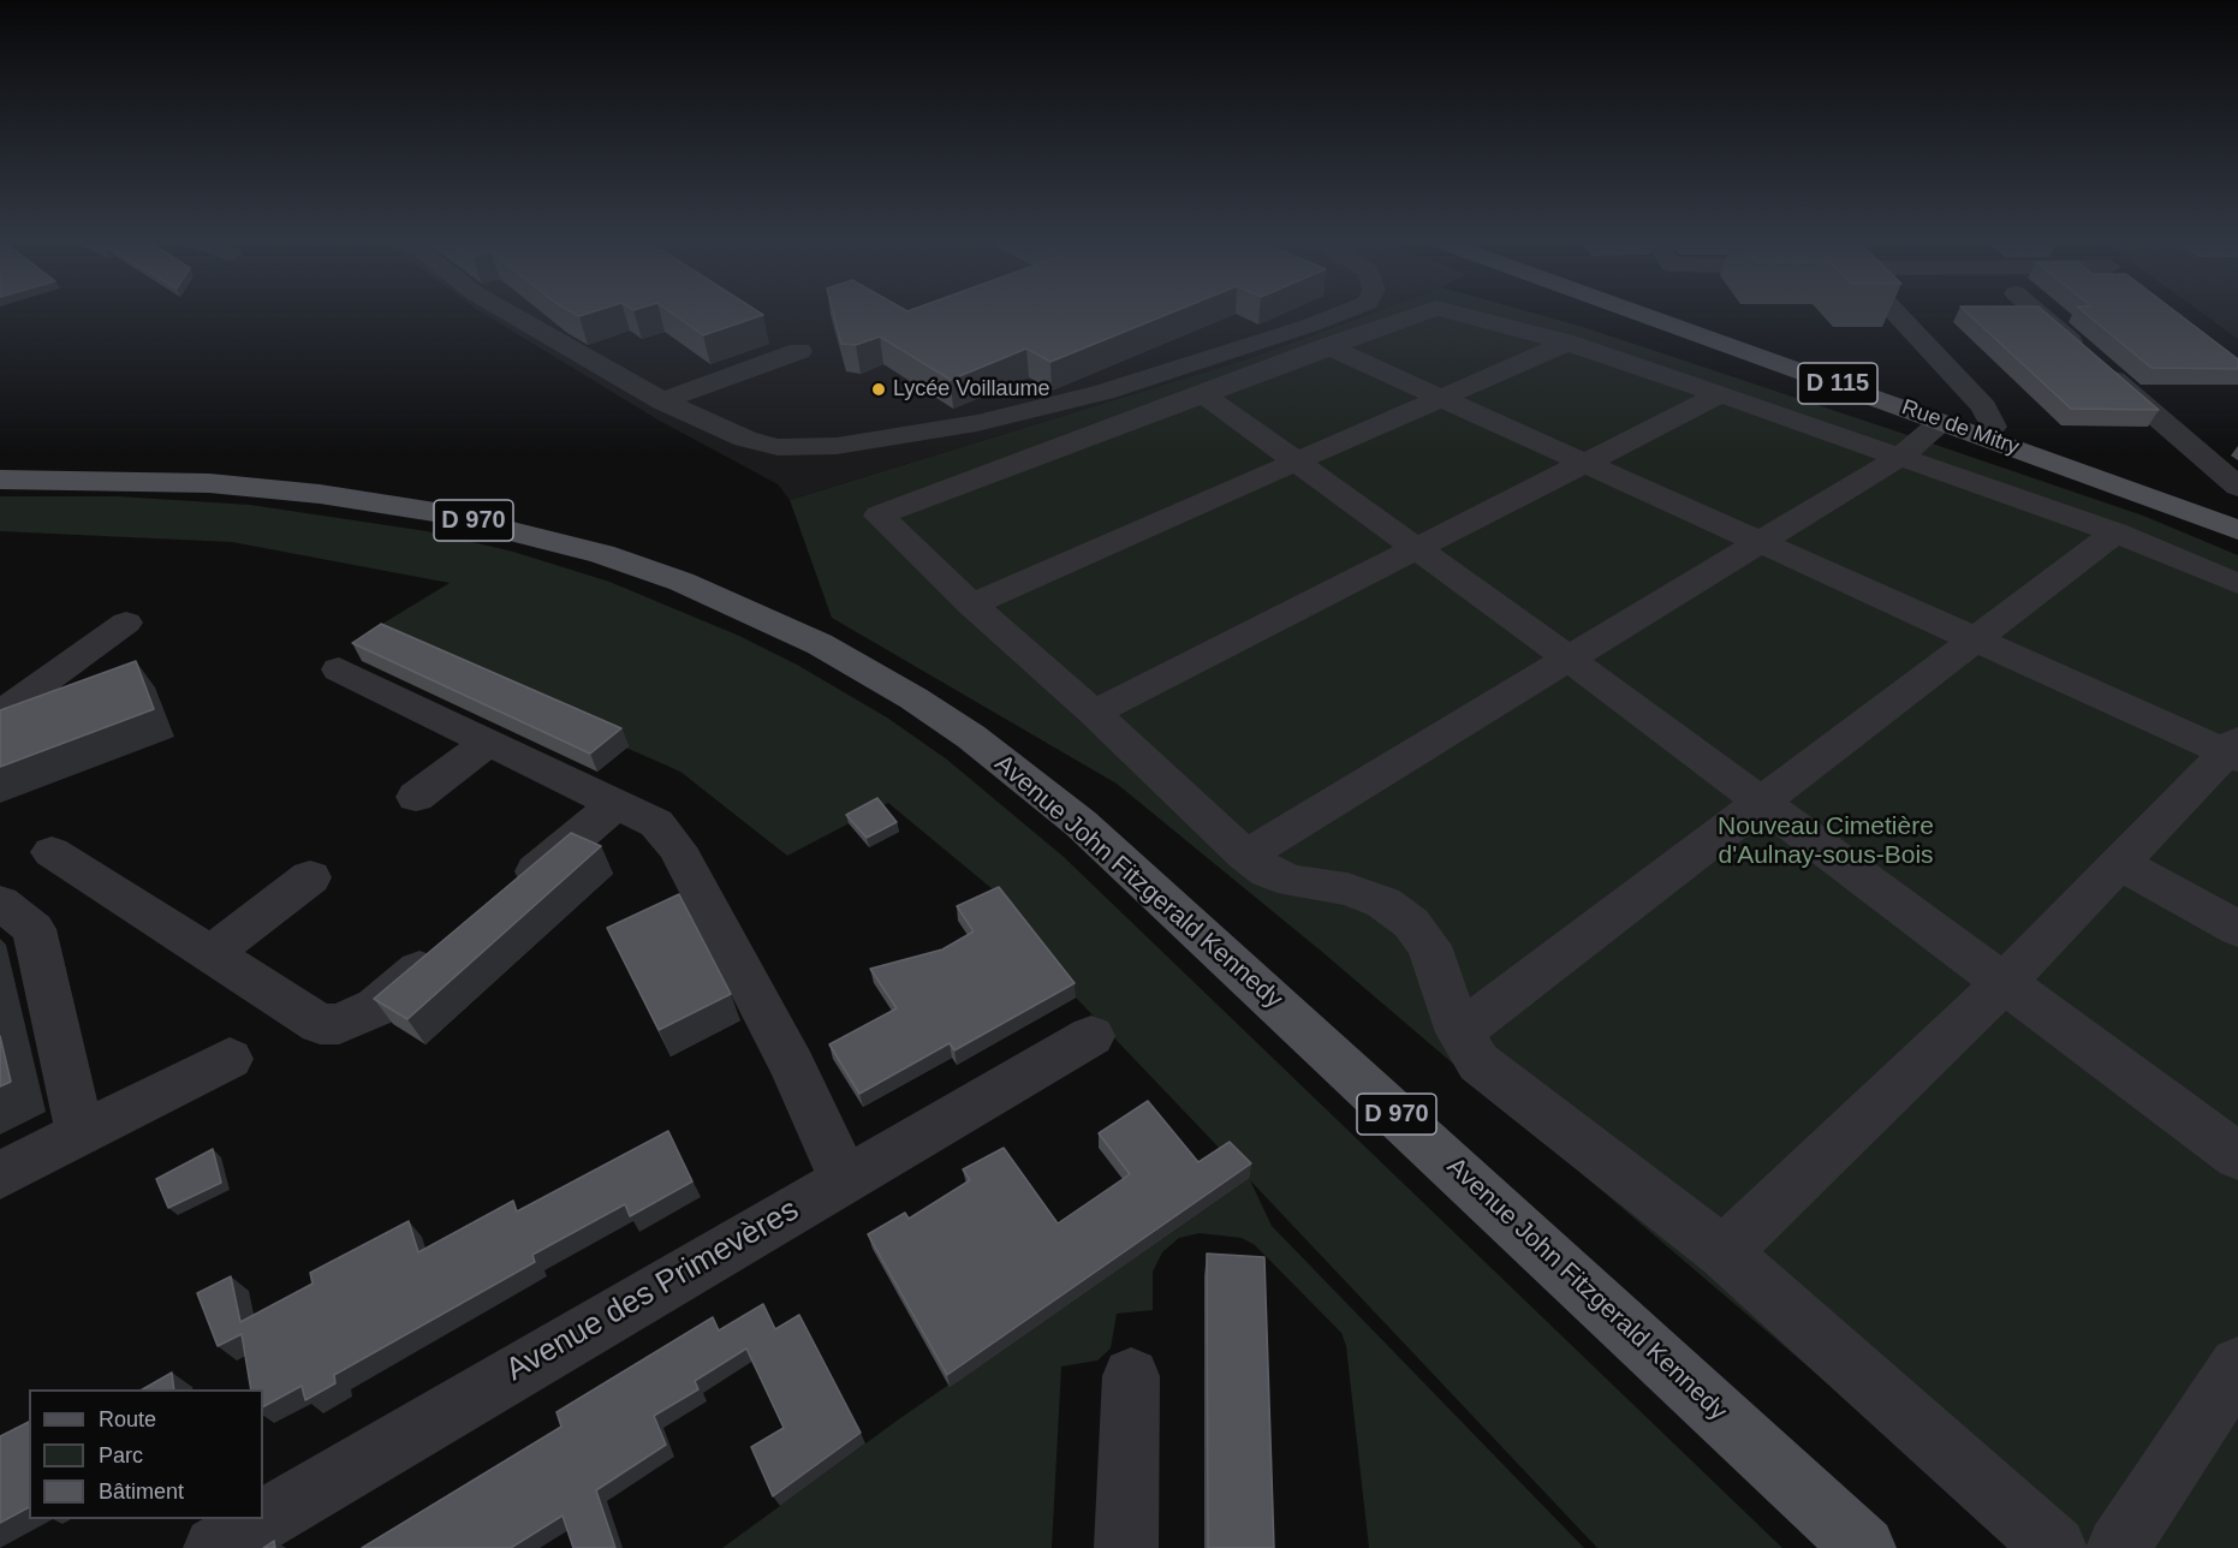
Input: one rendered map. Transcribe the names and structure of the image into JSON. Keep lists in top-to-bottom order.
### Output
{
  "streets": {
    "main road": [
      "D 115",
      "Rue de Mitry",
      "D 970",
      "Avenue John Fitzgerald Kennedy"
    ],
    "street": ["Avenue des Primevères"]
  },
  "parks": ["Nouveau Cimetière d'Aulnay-sous-Bois"],
  "places": ["Lycée Voillaume"],
  "legend": ["Route", "Parc", "Bâtiment"]
}
